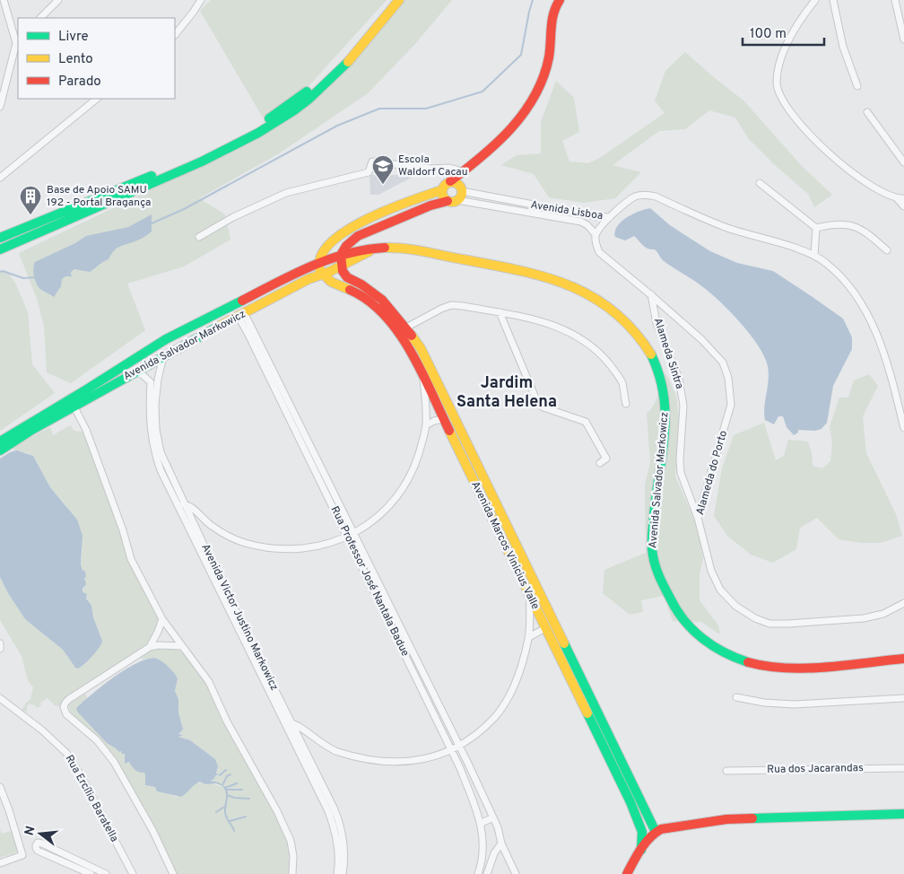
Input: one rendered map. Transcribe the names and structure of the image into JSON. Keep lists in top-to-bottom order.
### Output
{
  "streets": {
    "street": [
      "Avenida Lisboa",
      "Avenida Salvador Markowicz",
      "Alameda Sintra",
      "Alameda do Porto",
      "Avenida Marcos Vinicius Valle",
      "Rua Professor José Nantala Badue",
      "Avenida Victor Justino Markowicz",
      "Rua dos Jacarandas",
      "Rua Ercílio Baratella"
    ]
  },
  "crossings": [
    ["Avenida Lisboa", "Alameda do Porto"],
    ["Avenida Salvador Markowicz", "Avenida Marcos Vinicius Valle"],
    ["Avenida Salvador Markowicz", "Rua Professor José Nantala Badue"],
    ["Avenida Salvador Markowicz", "Avenida Victor Justino Markowicz"],
    ["Alameda Sintra", "Alameda do Porto"]
  ],
  "districts": ["Jardim Santa Helena"],
  "places": {
    "school or university": ["Escola Waldorf Cacau"],
    "building": ["Base de Apoio SAMU 192 - Portal Bragança"]
  },
  "legend": ["Livre", "Lento", "Parado"],
  "scale_bar": "100 m",
  "north": "left"
}
